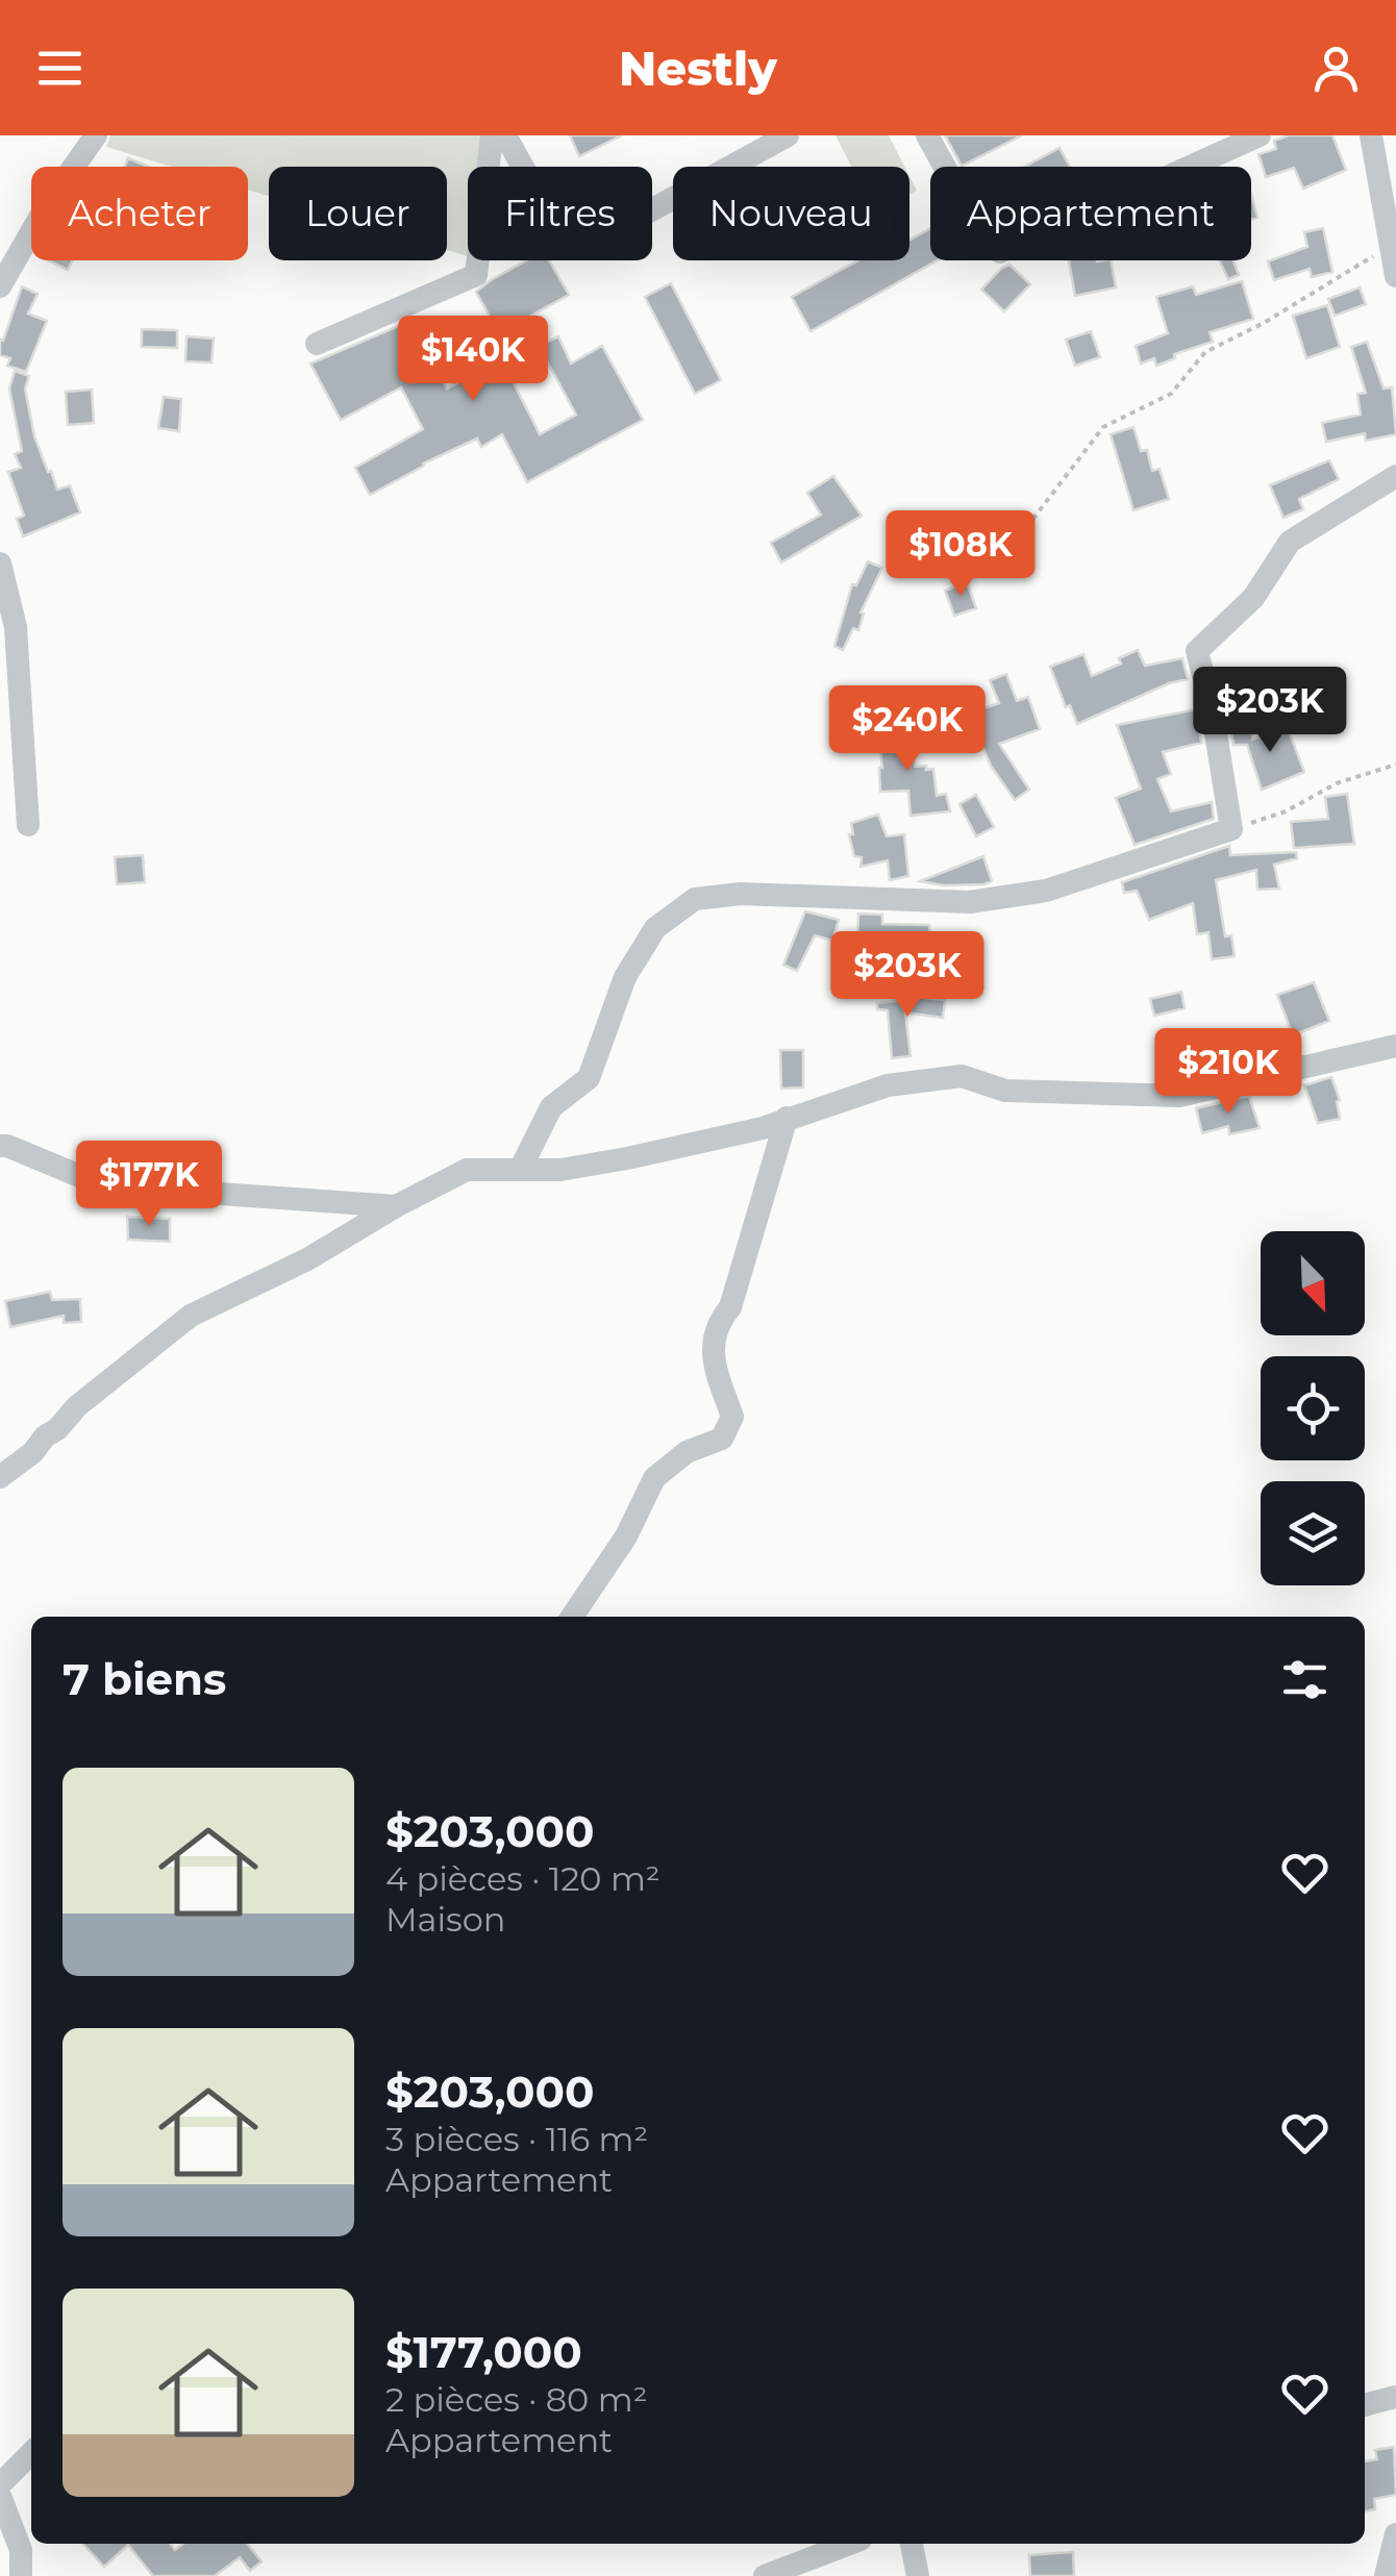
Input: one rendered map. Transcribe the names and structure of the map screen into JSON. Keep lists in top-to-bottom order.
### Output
{
  "north": "bottom right",
  "page": {
    "header": "Nestly",
    "chip": [
      "Acheter",
      "Louer",
      "Filtres",
      "Nouveau",
      "Appartement"
    ],
    "price": [
      "$140K",
      "$108K",
      "$203K",
      "$240K",
      "$203K",
      "$210K",
      "$177K"
    ],
    "heading": "7 biens",
    "list": [
      {
        "name": "$203,000",
        "note": "4 pièces · 120 m² · Maison"
      },
      {
        "name": "$203,000",
        "note": "3 pièces · 116 m² · Appartement"
      },
      {
        "name": "$177,000",
        "note": "2 pièces · 80 m² · Appartement"
      }
    ]
  }
}
